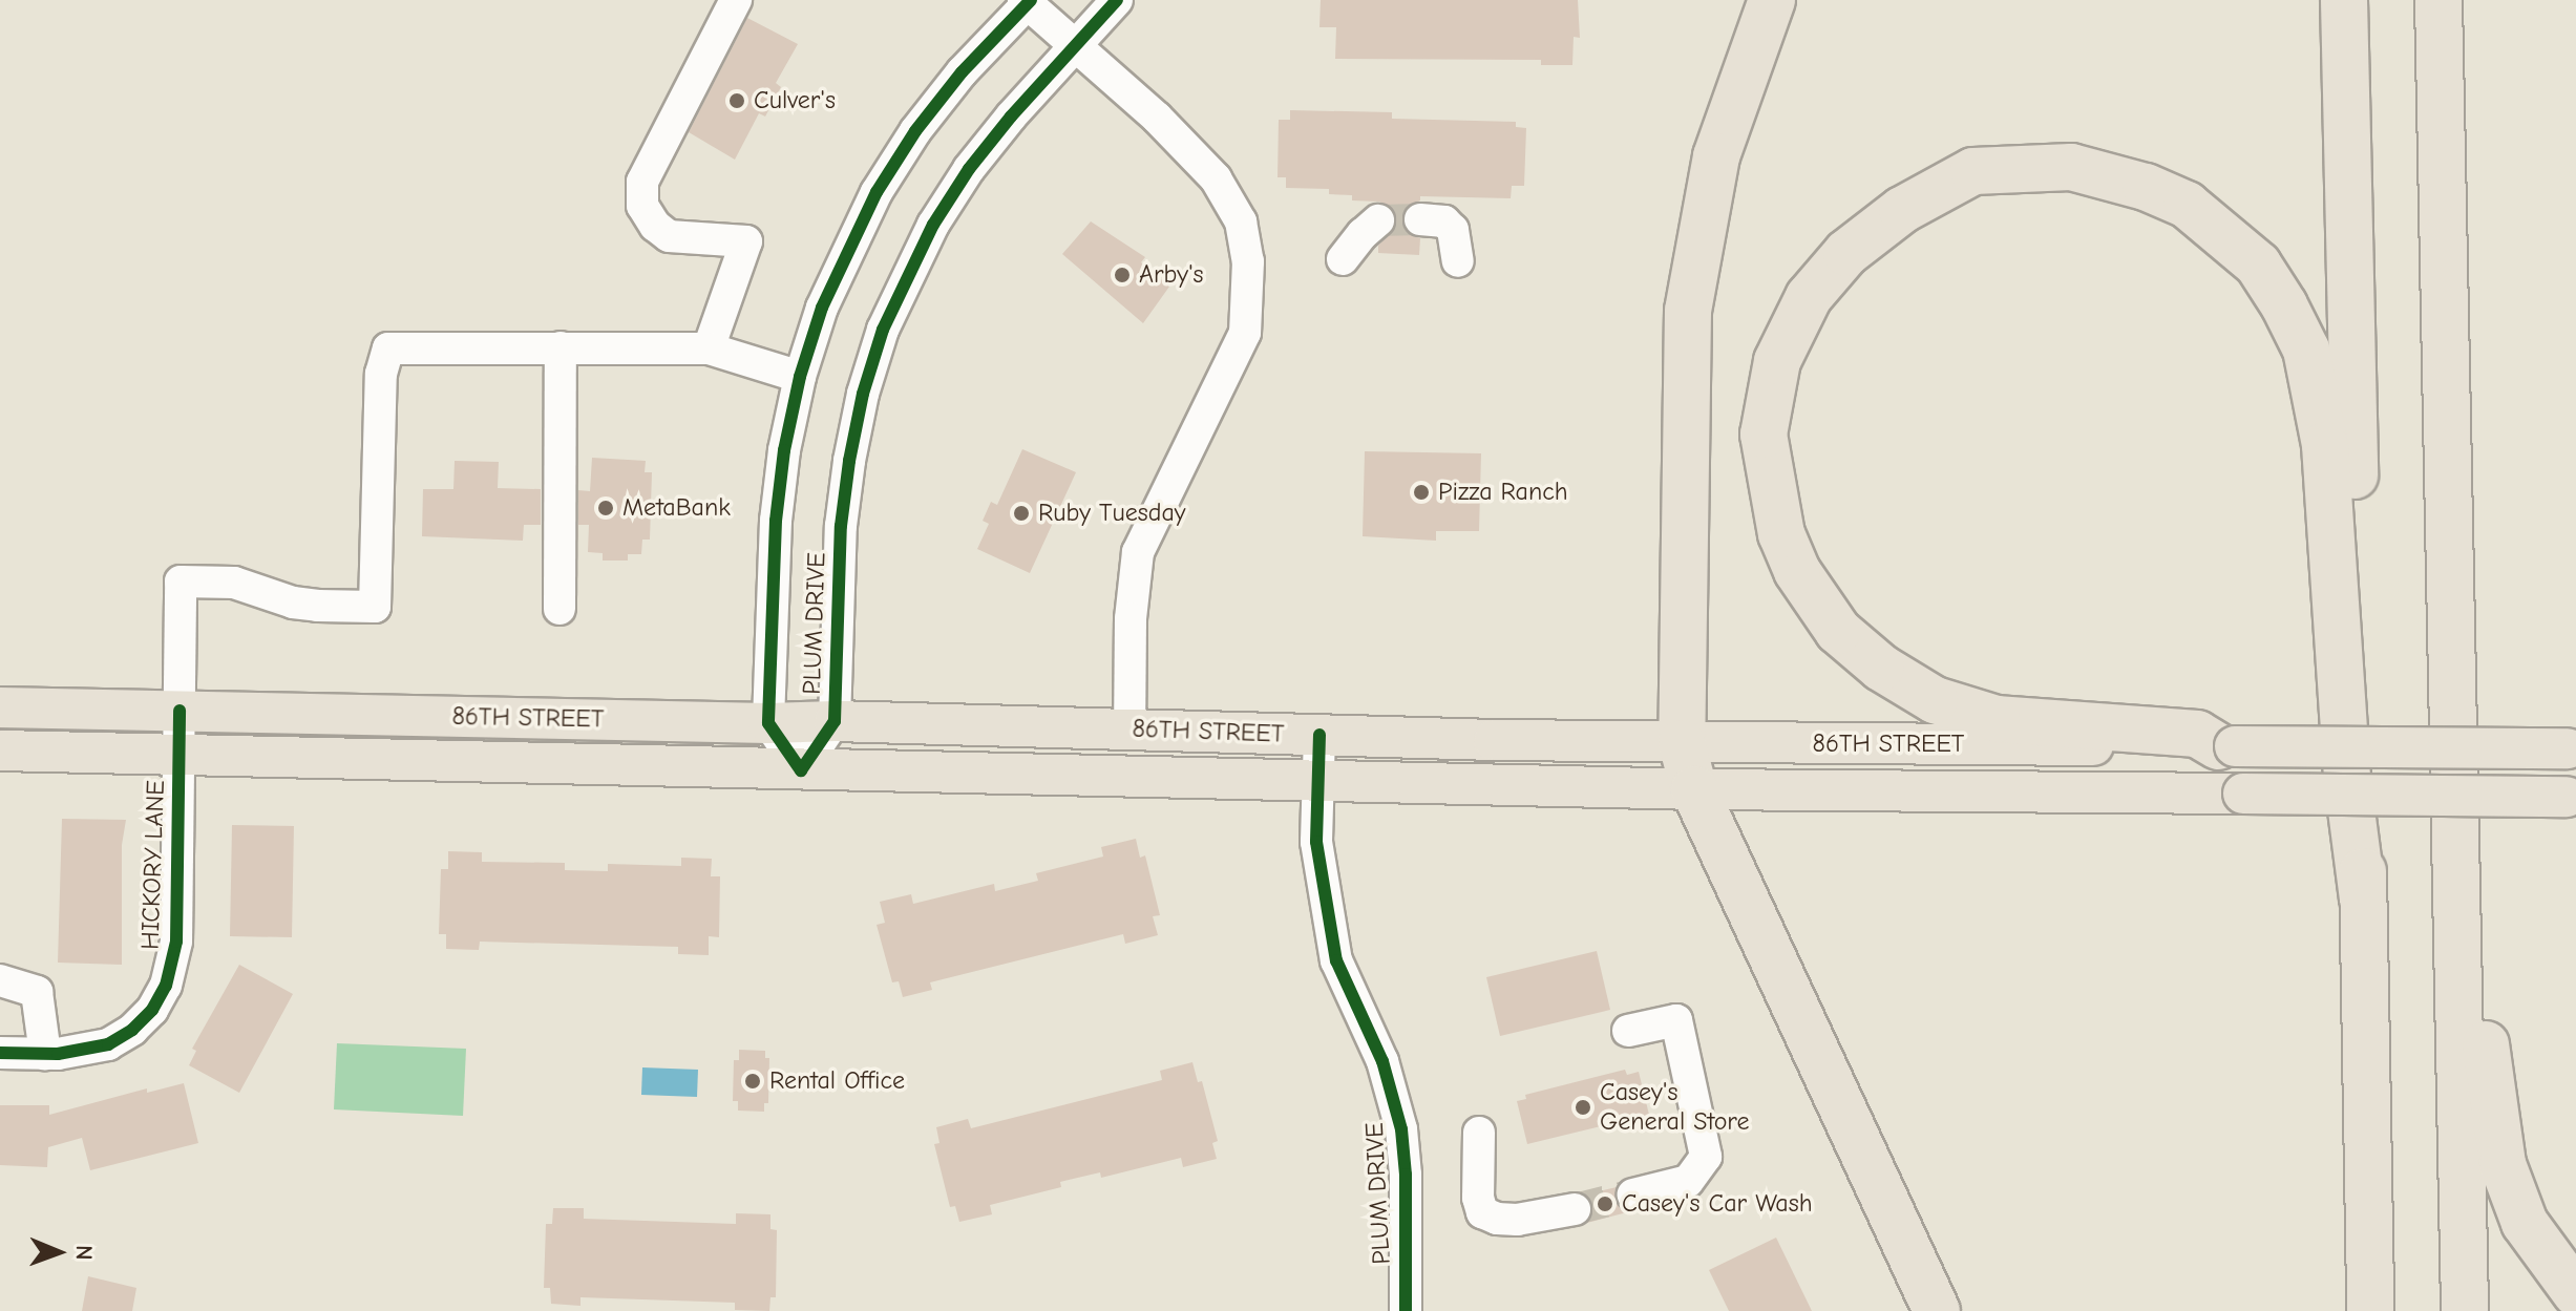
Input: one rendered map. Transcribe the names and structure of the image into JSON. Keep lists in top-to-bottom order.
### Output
{
  "streets": {
    "main road": ["86TH STREET"],
    "street": ["PLUM DRIVE", "HICKORY LANE"]
  },
  "crossings": [
    ["PLUM DRIVE", "86TH STREET"],
    ["86TH STREET", "HICKORY LANE"]
  ],
  "places": [
    "Culver's",
    "Arby's",
    "Pizza Ranch",
    "MetaBank",
    "Ruby Tuesday",
    "Rental Office",
    "Casey's General Store",
    "Casey's Car Wash"
  ],
  "north": "right"
}
